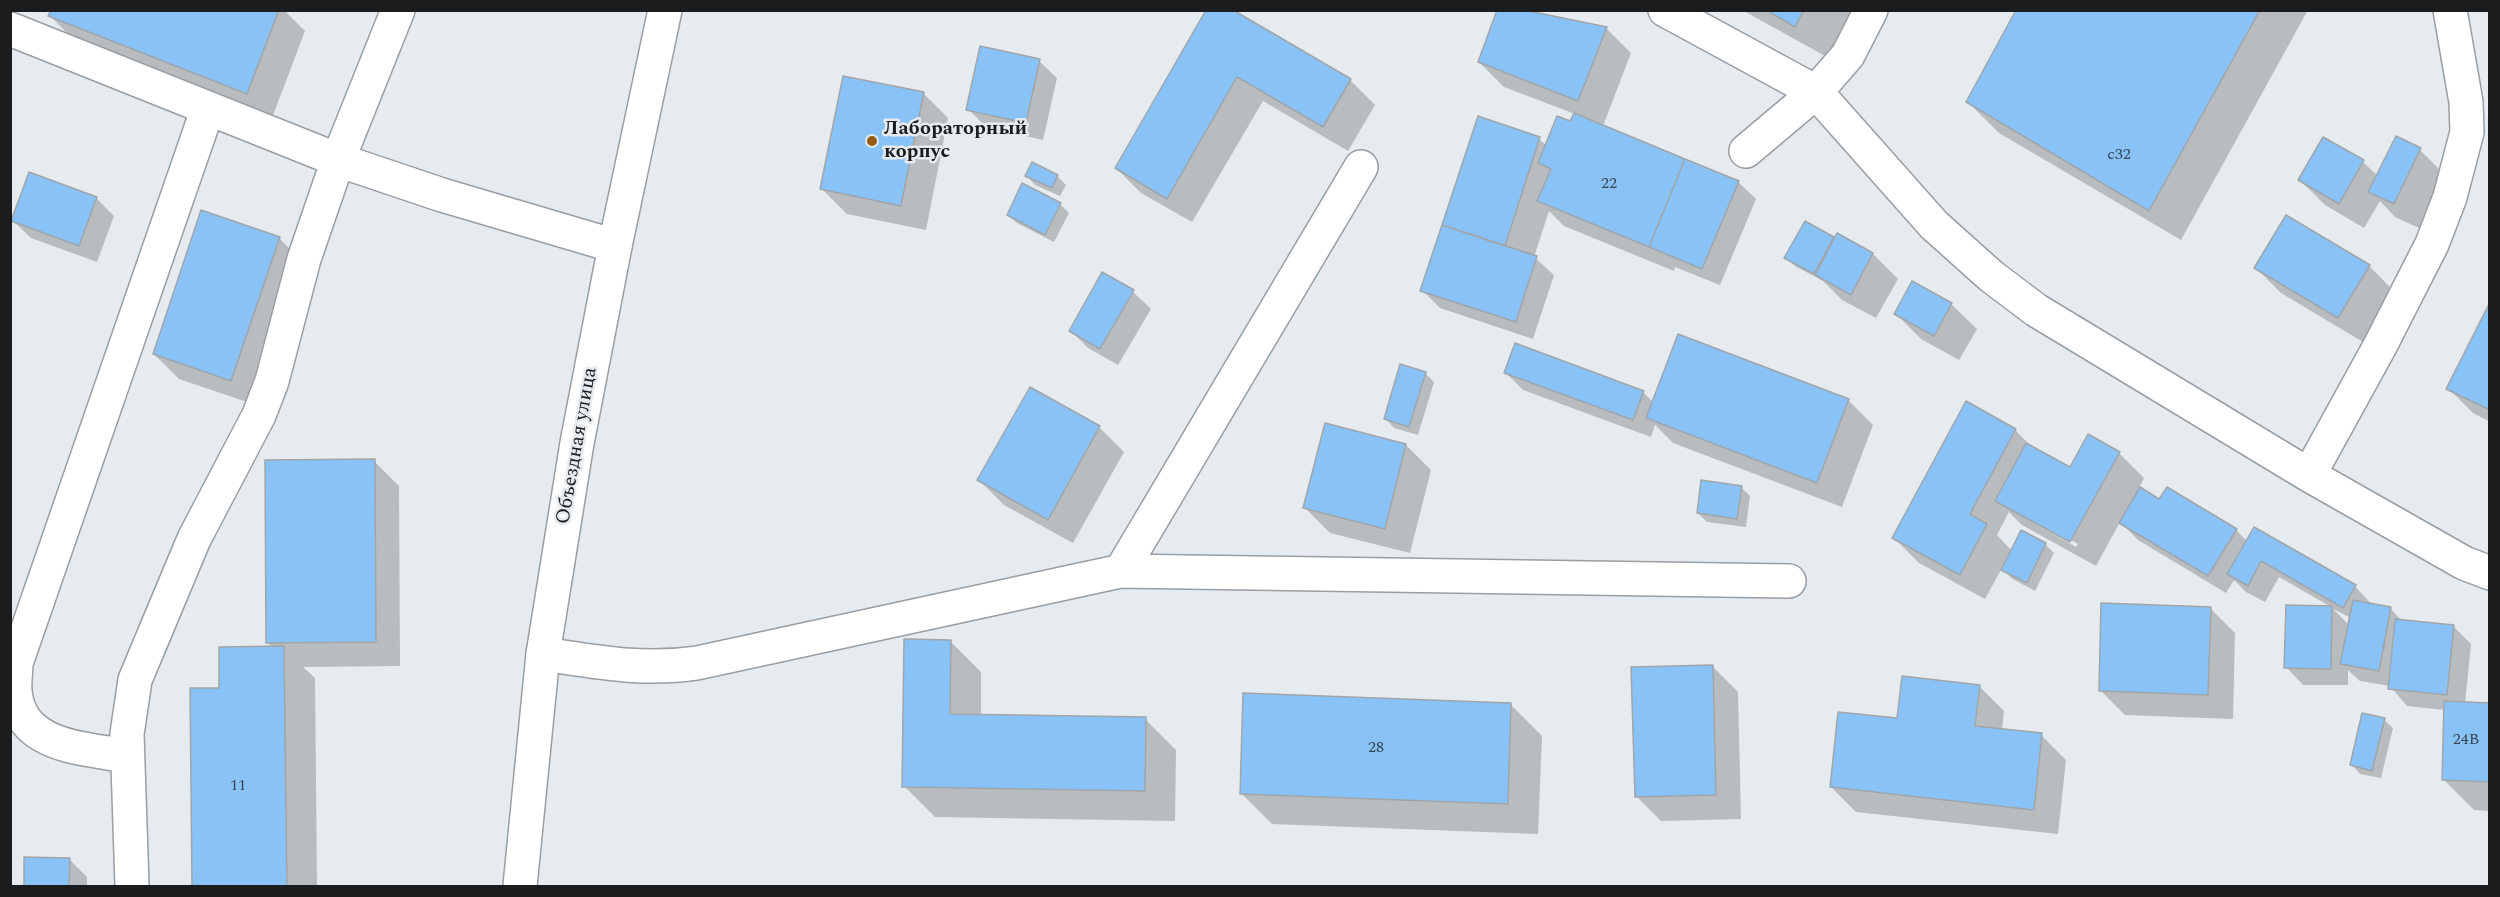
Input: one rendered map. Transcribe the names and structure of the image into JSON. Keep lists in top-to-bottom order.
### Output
{
  "streets": {
    "street": ["Объездная улица"]
  },
  "places": ["Лабораторный корпус"],
  "house_numbers": [
    "с32",
    "22",
    "24В",
    "28",
    "11"
  ]
}
